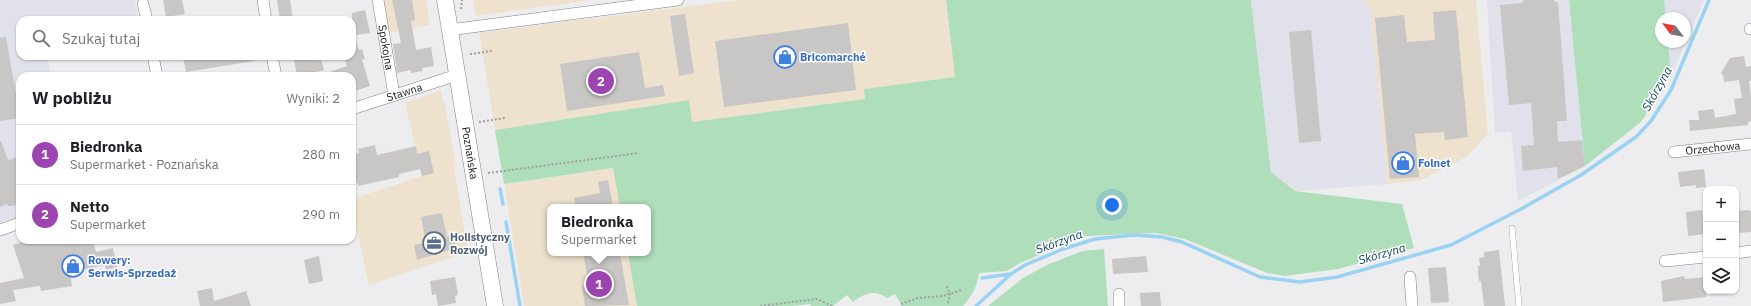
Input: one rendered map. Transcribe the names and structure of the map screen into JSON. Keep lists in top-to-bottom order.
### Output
{
  "streets": {
    "street": [
      "Spokojna",
      "Stawna",
      "Orzechowa",
      "Poznańska"
    ]
  },
  "crossings": [
    ["Spokojna", "Stawna"],
    ["Stawna", "Poznańska"]
  ],
  "water": ["Skórzyna"],
  "places": {
    "shop": ["Bricomarché", "Folnet", "Rowery: Serwis-Sprzedaż"],
    "office": ["Holistyczny Rozwój"]
  },
  "north": "top left",
  "page": {
    "search": "Szukaj tutaj",
    "pins": ["2", "1"],
    "heading": ["W pobliżu", "Wyniki: 2"],
    "list": [
      {
        "mark": "1",
        "name": "Biedronka",
        "note": "Supermarket · Poznańska",
        "value": "280 m"
      },
      {
        "mark": "2",
        "name": "Netto",
        "note": "Supermarket",
        "value": "290 m"
      }
    ],
    "map_buttons": ["+", "−"],
    "popup": ["Biedronka", "Supermarket"]
  }
}
